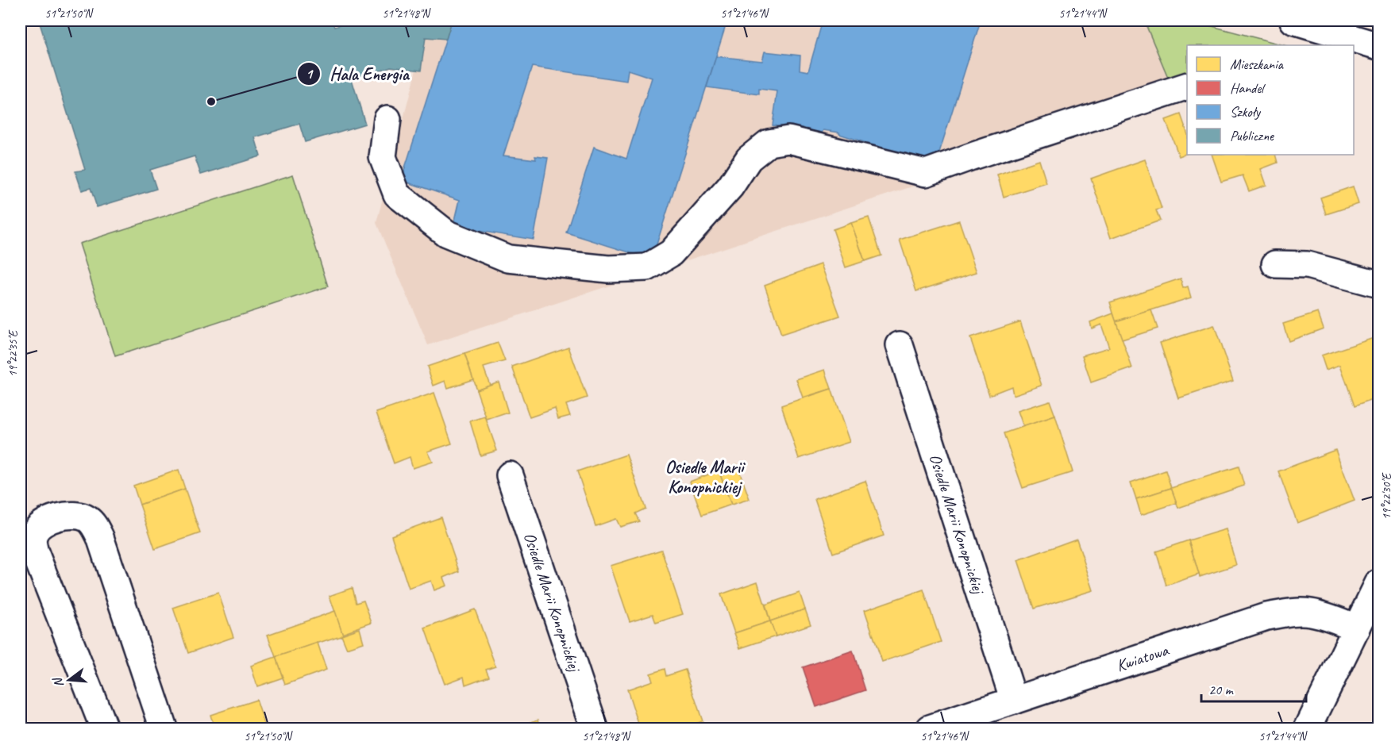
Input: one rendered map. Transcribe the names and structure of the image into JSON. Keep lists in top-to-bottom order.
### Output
{
  "streets": {
    "street": ["Osiedle Marii Konopnickiej", "Kwiatowa"]
  },
  "crossings": [
    ["Osiedle Marii Konopnickiej", "Kwiatowa"]
  ],
  "districts": ["Osiedle Marii Konopnickiej"],
  "places": ["Hala Energia"],
  "legend": [
    "Mieszkania",
    "Handel",
    "Szkoły",
    "Publiczne"
  ],
  "scale_bar": "20 m",
  "north": "left",
  "coordinates": [
    "51°21'50\"N",
    "51°21'48\"N",
    "51°21'46\"N",
    "51°21'44\"N",
    "19°22'35\"E",
    "19°22'30\"E"
  ]
}
